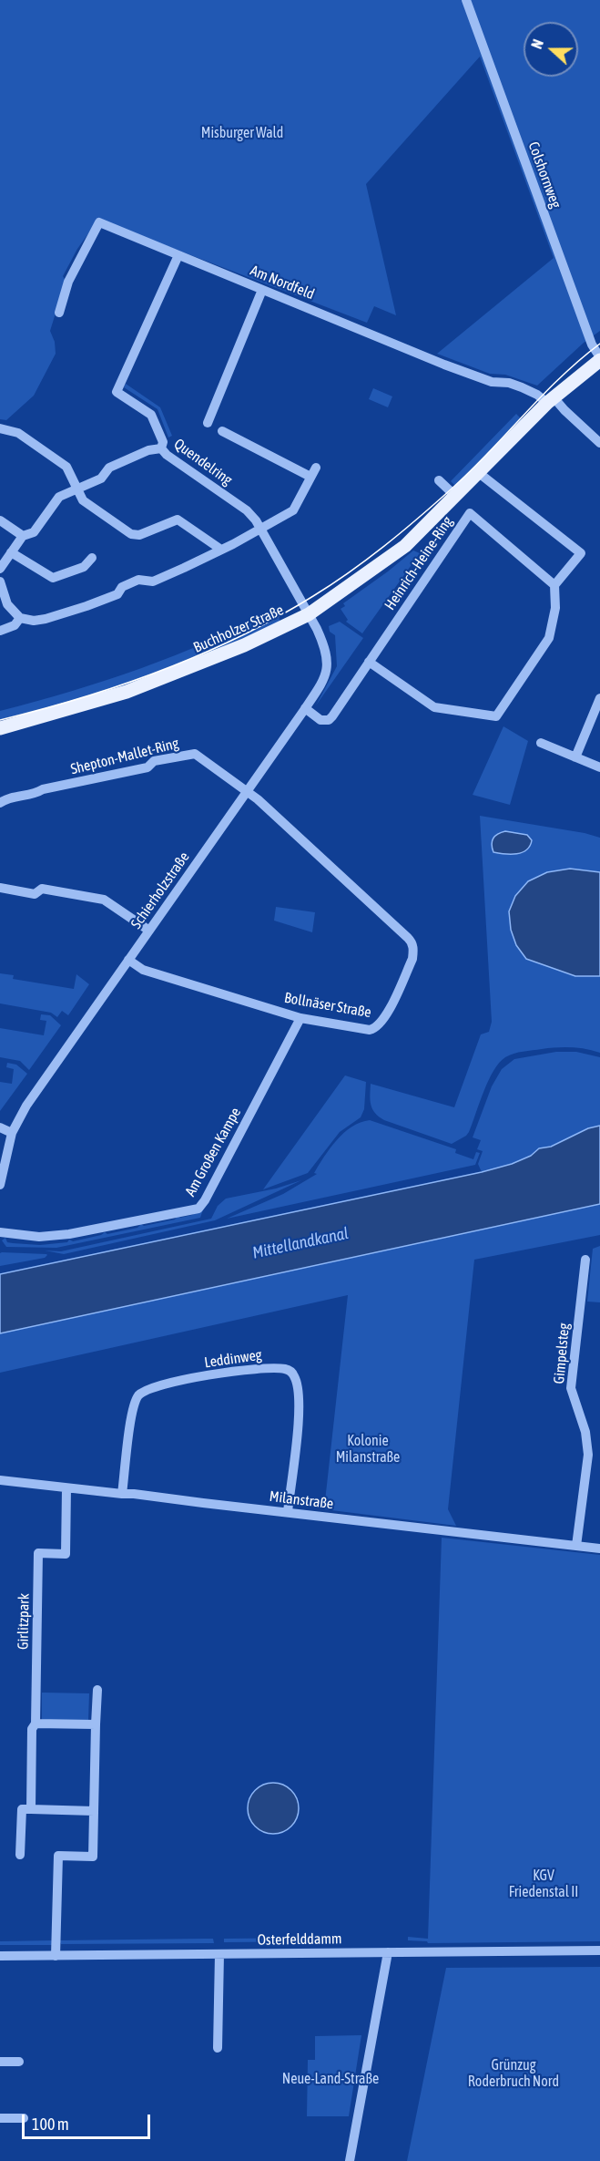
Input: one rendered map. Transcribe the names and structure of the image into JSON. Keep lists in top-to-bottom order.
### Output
{
  "streets": {
    "main road": ["Buchholzer Straße"],
    "street": [
      "Colshornweg",
      "Am Nordfeld",
      "Quendelring",
      "Heinrich-Heine-Ring",
      "Shepton-Mallet-Ring",
      "Schierholzstraße",
      "Bollnäser Straße",
      "Am Großen Kampe",
      "Gimpelsteg",
      "Leddinweg",
      "Milanstraße",
      "Girlitzpark",
      "Osterfelddamm"
    ]
  },
  "crossings": [
    ["Colshornweg", "Buchholzer Straße"],
    ["Am Nordfeld", "Buchholzer Straße"],
    ["Quendelring", "Buchholzer Straße"],
    ["Quendelring", "Schierholzstraße"],
    ["Heinrich-Heine-Ring", "Schierholzstraße"],
    ["Buchholzer Straße", "Schierholzstraße"],
    ["Shepton-Mallet-Ring", "Schierholzstraße"],
    ["Shepton-Mallet-Ring", "Bollnäser Straße"],
    ["Schierholzstraße", "Bollnäser Straße"],
    ["Bollnäser Straße", "Am Großen Kampe"],
    ["Gimpelsteg", "Milanstraße"],
    ["Leddinweg", "Milanstraße"],
    ["Milanstraße", "Girlitzpark"]
  ],
  "water": ["Mittellandkanal"],
  "parks": [
    "Misburger Wald",
    "Kolonie Milanstraße",
    "KGV Friedenstal II",
    "Grünzug Roderbruch Nord",
    "Neue-Land-Straße"
  ],
  "scale_bar": "100 m",
  "north": "left"
}
